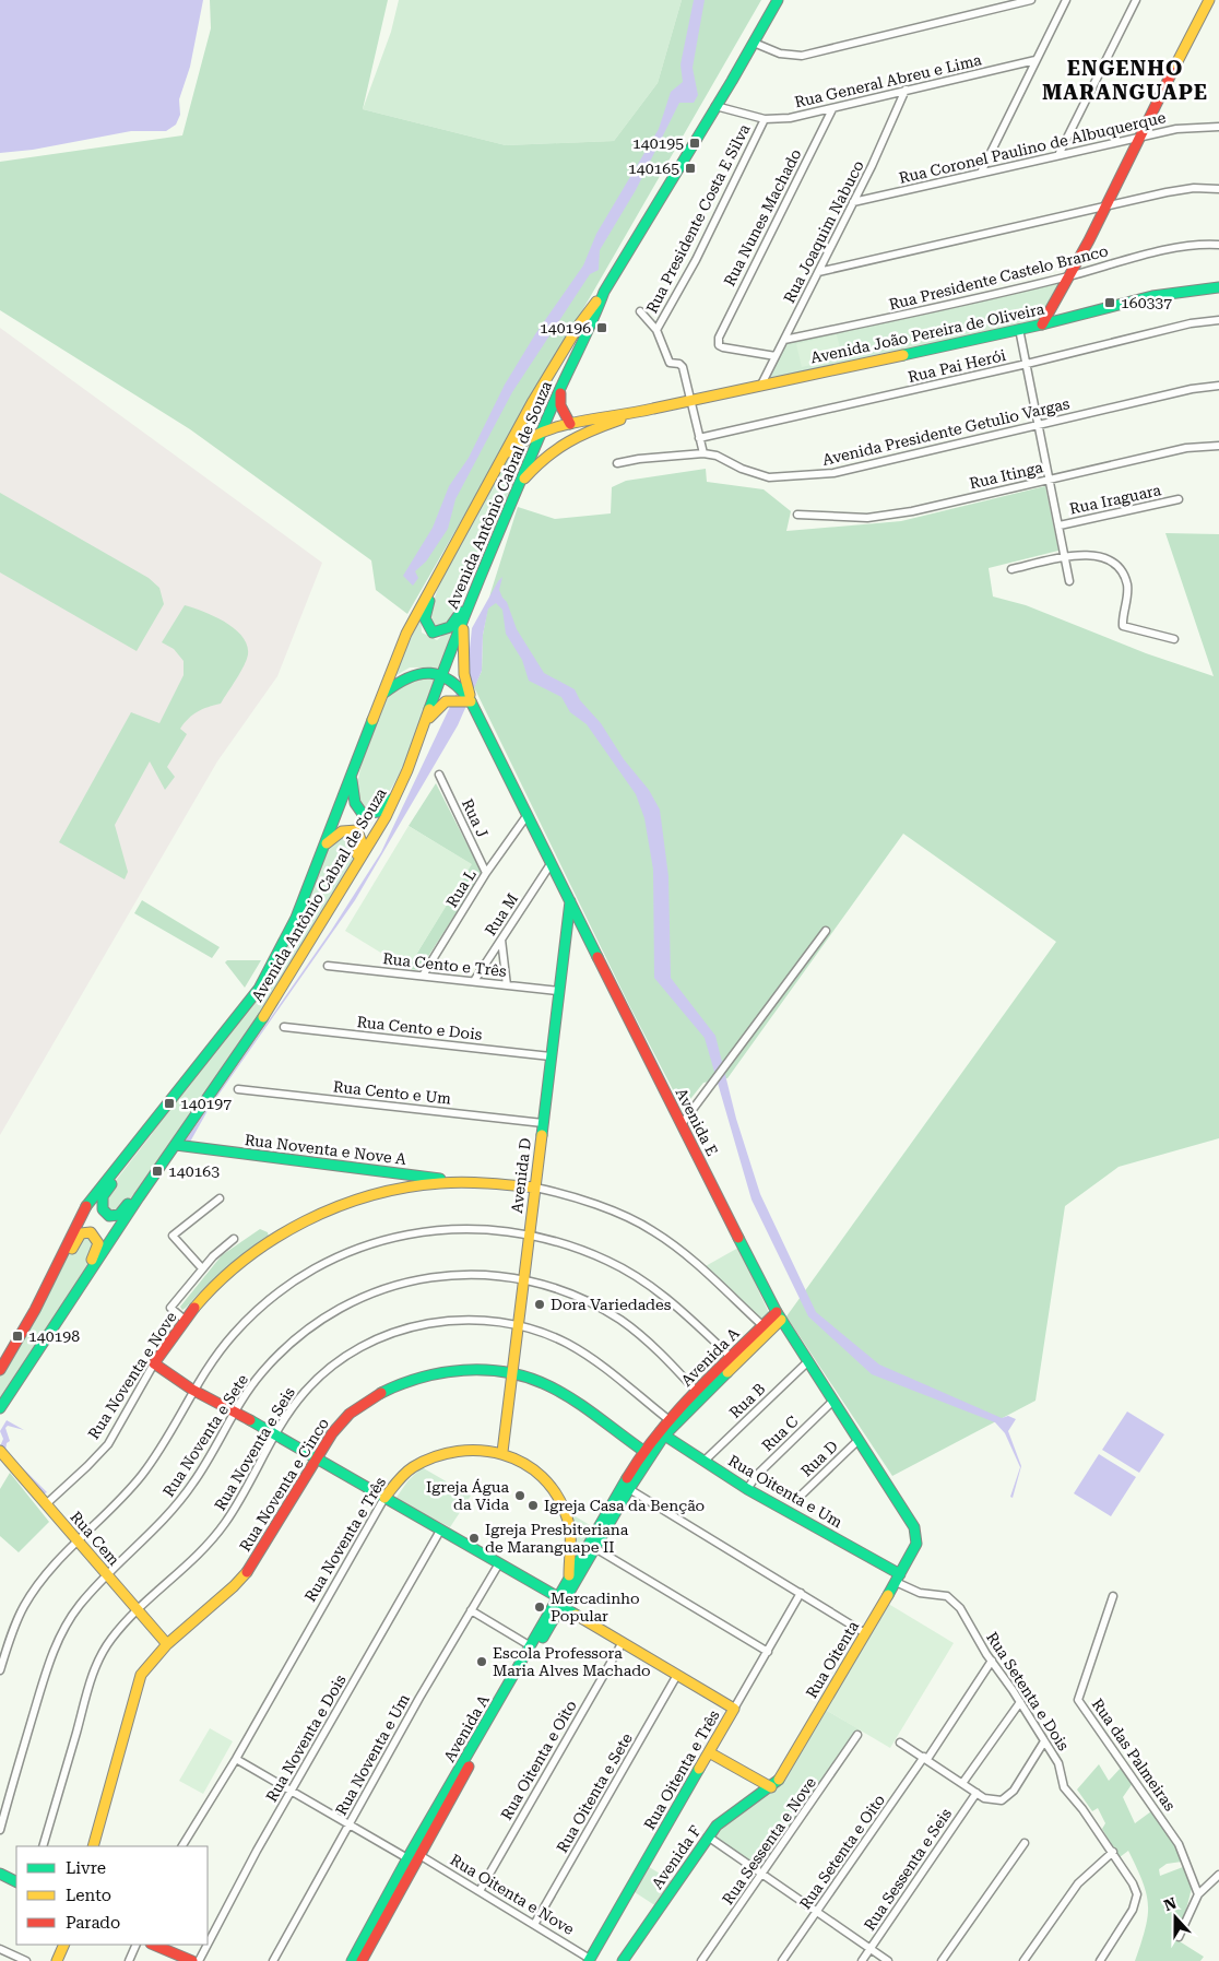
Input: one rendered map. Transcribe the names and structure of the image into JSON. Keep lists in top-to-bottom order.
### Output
{
  "streets": {
    "main road": [
      "Avenida João Pereira de Oliveira",
      "Avenida Antônio Cabral de Souza",
      "Avenida E",
      "Rua Noventa e Nove A",
      "Avenida D",
      "Avenida A",
      "Rua Noventa e Nove",
      "Rua Noventa e Cinco",
      "Rua Oitenta e Um",
      "Rua Cem",
      "Rua Noventa e Três",
      "Rua Oitenta",
      "Rua Oitenta e Três",
      "Avenida F"
    ],
    "street": [
      "Rua General Abreu e Lima",
      "Rua Coronel Paulino de Albuquerque",
      "Rua Nunes Machado",
      "Rua Presidente Costa E Silva",
      "Rua Joaquim Nabuco",
      "Rua Presidente Castelo Branco",
      "Rua Pai Herói",
      "Avenida Presidente Getulio Vargas",
      "Rua Itinga",
      "Rua Iraguara",
      "Rua J",
      "Rua L",
      "Rua M",
      "Rua Cento e Três",
      "Rua Cento e Dois",
      "Rua Cento e Um",
      "Rua B",
      "Rua C",
      "Rua Noventa e Sete",
      "Rua Noventa e Seis",
      "Rua D",
      "Rua Setenta e Dois",
      "Rua Noventa e Dois",
      "Rua Noventa e Um",
      "Rua das Palmeiras",
      "Rua Oitenta e Oito",
      "Rua Oitenta e Sete",
      "Rua Sessenta e Nove",
      "Rua Setenta e Oito",
      "Rua Sessenta e Seis",
      "Rua Oitenta e Nove"
    ]
  },
  "crossings": [
    ["Rua General Abreu e Lima", "Rua Nunes Machado"],
    ["Rua General Abreu e Lima", "Rua Presidente Costa E Silva"],
    ["Rua General Abreu e Lima", "Rua Joaquim Nabuco"],
    ["Rua General Abreu e Lima", "Avenida Antônio Cabral de Souza"],
    ["Rua Coronel Paulino de Albuquerque", "Rua Joaquim Nabuco"],
    ["Rua Nunes Machado", "Rua Joaquim Nabuco"],
    ["Rua Joaquim Nabuco", "Rua Presidente Castelo Branco"],
    ["Rua Joaquim Nabuco", "Avenida João Pereira de Oliveira"],
    ["Avenida João Pereira de Oliveira", "Avenida Antônio Cabral de Souza"],
    ["Avenida Antônio Cabral de Souza", "Rua Noventa e Nove A"],
    ["Rua J", "Rua L"],
    ["Rua L", "Rua Cento e Três"],
    ["Rua L", "Avenida E"],
    ["Rua M", "Rua Cento e Três"],
    ["Rua M", "Avenida E"],
    ["Rua Cento e Três", "Avenida D"],
    ["Rua Cento e Dois", "Avenida D"],
    ["Rua Cento e Um", "Avenida D"],
    ["Avenida E", "Avenida D"],
    ["Avenida E", "Avenida A"],
    ["Avenida E", "Rua B"],
    ["Avenida E", "Rua C"],
    ["Avenida E", "Rua D"],
    ["Avenida E", "Rua Oitenta"],
    ["Rua Noventa e Nove A", "Rua Noventa e Nove"],
    ["Avenida D", "Rua Noventa e Nove"],
    ["Avenida D", "Rua Noventa e Sete"],
    ["Avenida D", "Rua Noventa e Seis"],
    ["Avenida D", "Rua Noventa e Cinco"],
    ["Avenida D", "Rua Noventa e Três"],
    ["Avenida A", "Rua Noventa e Nove"],
    ["Avenida A", "Rua Noventa e Sete"],
    ["Avenida A", "Rua Noventa e Seis"],
    ["Avenida A", "Rua Noventa e Cinco"],
    ["Avenida A", "Rua Oitenta e Um"],
    ["Avenida A", "Rua Noventa e Três"],
    ["Avenida A", "Rua Oitenta e Nove"],
    ["Rua Noventa e Nove", "Rua Cem"],
    ["Rua B", "Rua Oitenta e Um"],
    ["Rua C", "Rua Oitenta e Um"],
    ["Rua Noventa e Sete", "Rua Cem"],
    ["Rua Noventa e Seis", "Rua Cem"],
    ["Rua Noventa e Cinco", "Rua Cem"],
    ["Rua Oitenta e Um", "Rua Oitenta"],
    ["Rua Oitenta e Um", "Rua Setenta e Dois"],
    ["Rua Oitenta", "Rua Setenta e Dois"],
    ["Rua Oitenta", "Avenida F"],
    ["Rua Setenta e Dois", "Rua Setenta e Oito"],
    ["Rua Oitenta e Oito", "Rua Oitenta e Nove"],
    ["Rua Oitenta e Três", "Rua Oitenta e Nove"],
    ["Rua Oitenta e Sete", "Rua Oitenta e Nove"]
  ],
  "districts": ["ENGENHO MARANGUAPE"],
  "places": {
    "transit": [
      "140195",
      "140165",
      "160337",
      "140196",
      "140197",
      "140163",
      "140198"
    ],
    "other": [
      "Dora Variedades",
      "Igreja Água da Vida",
      "Igreja Casa da Benção",
      "Igreja Presbiteriana de Maranguape II",
      "Mercadinho Popular",
      "Escola Professora Maria Alves Machado"
    ]
  },
  "legend": ["Livre", "Lento", "Parado"],
  "north": "top"
}
